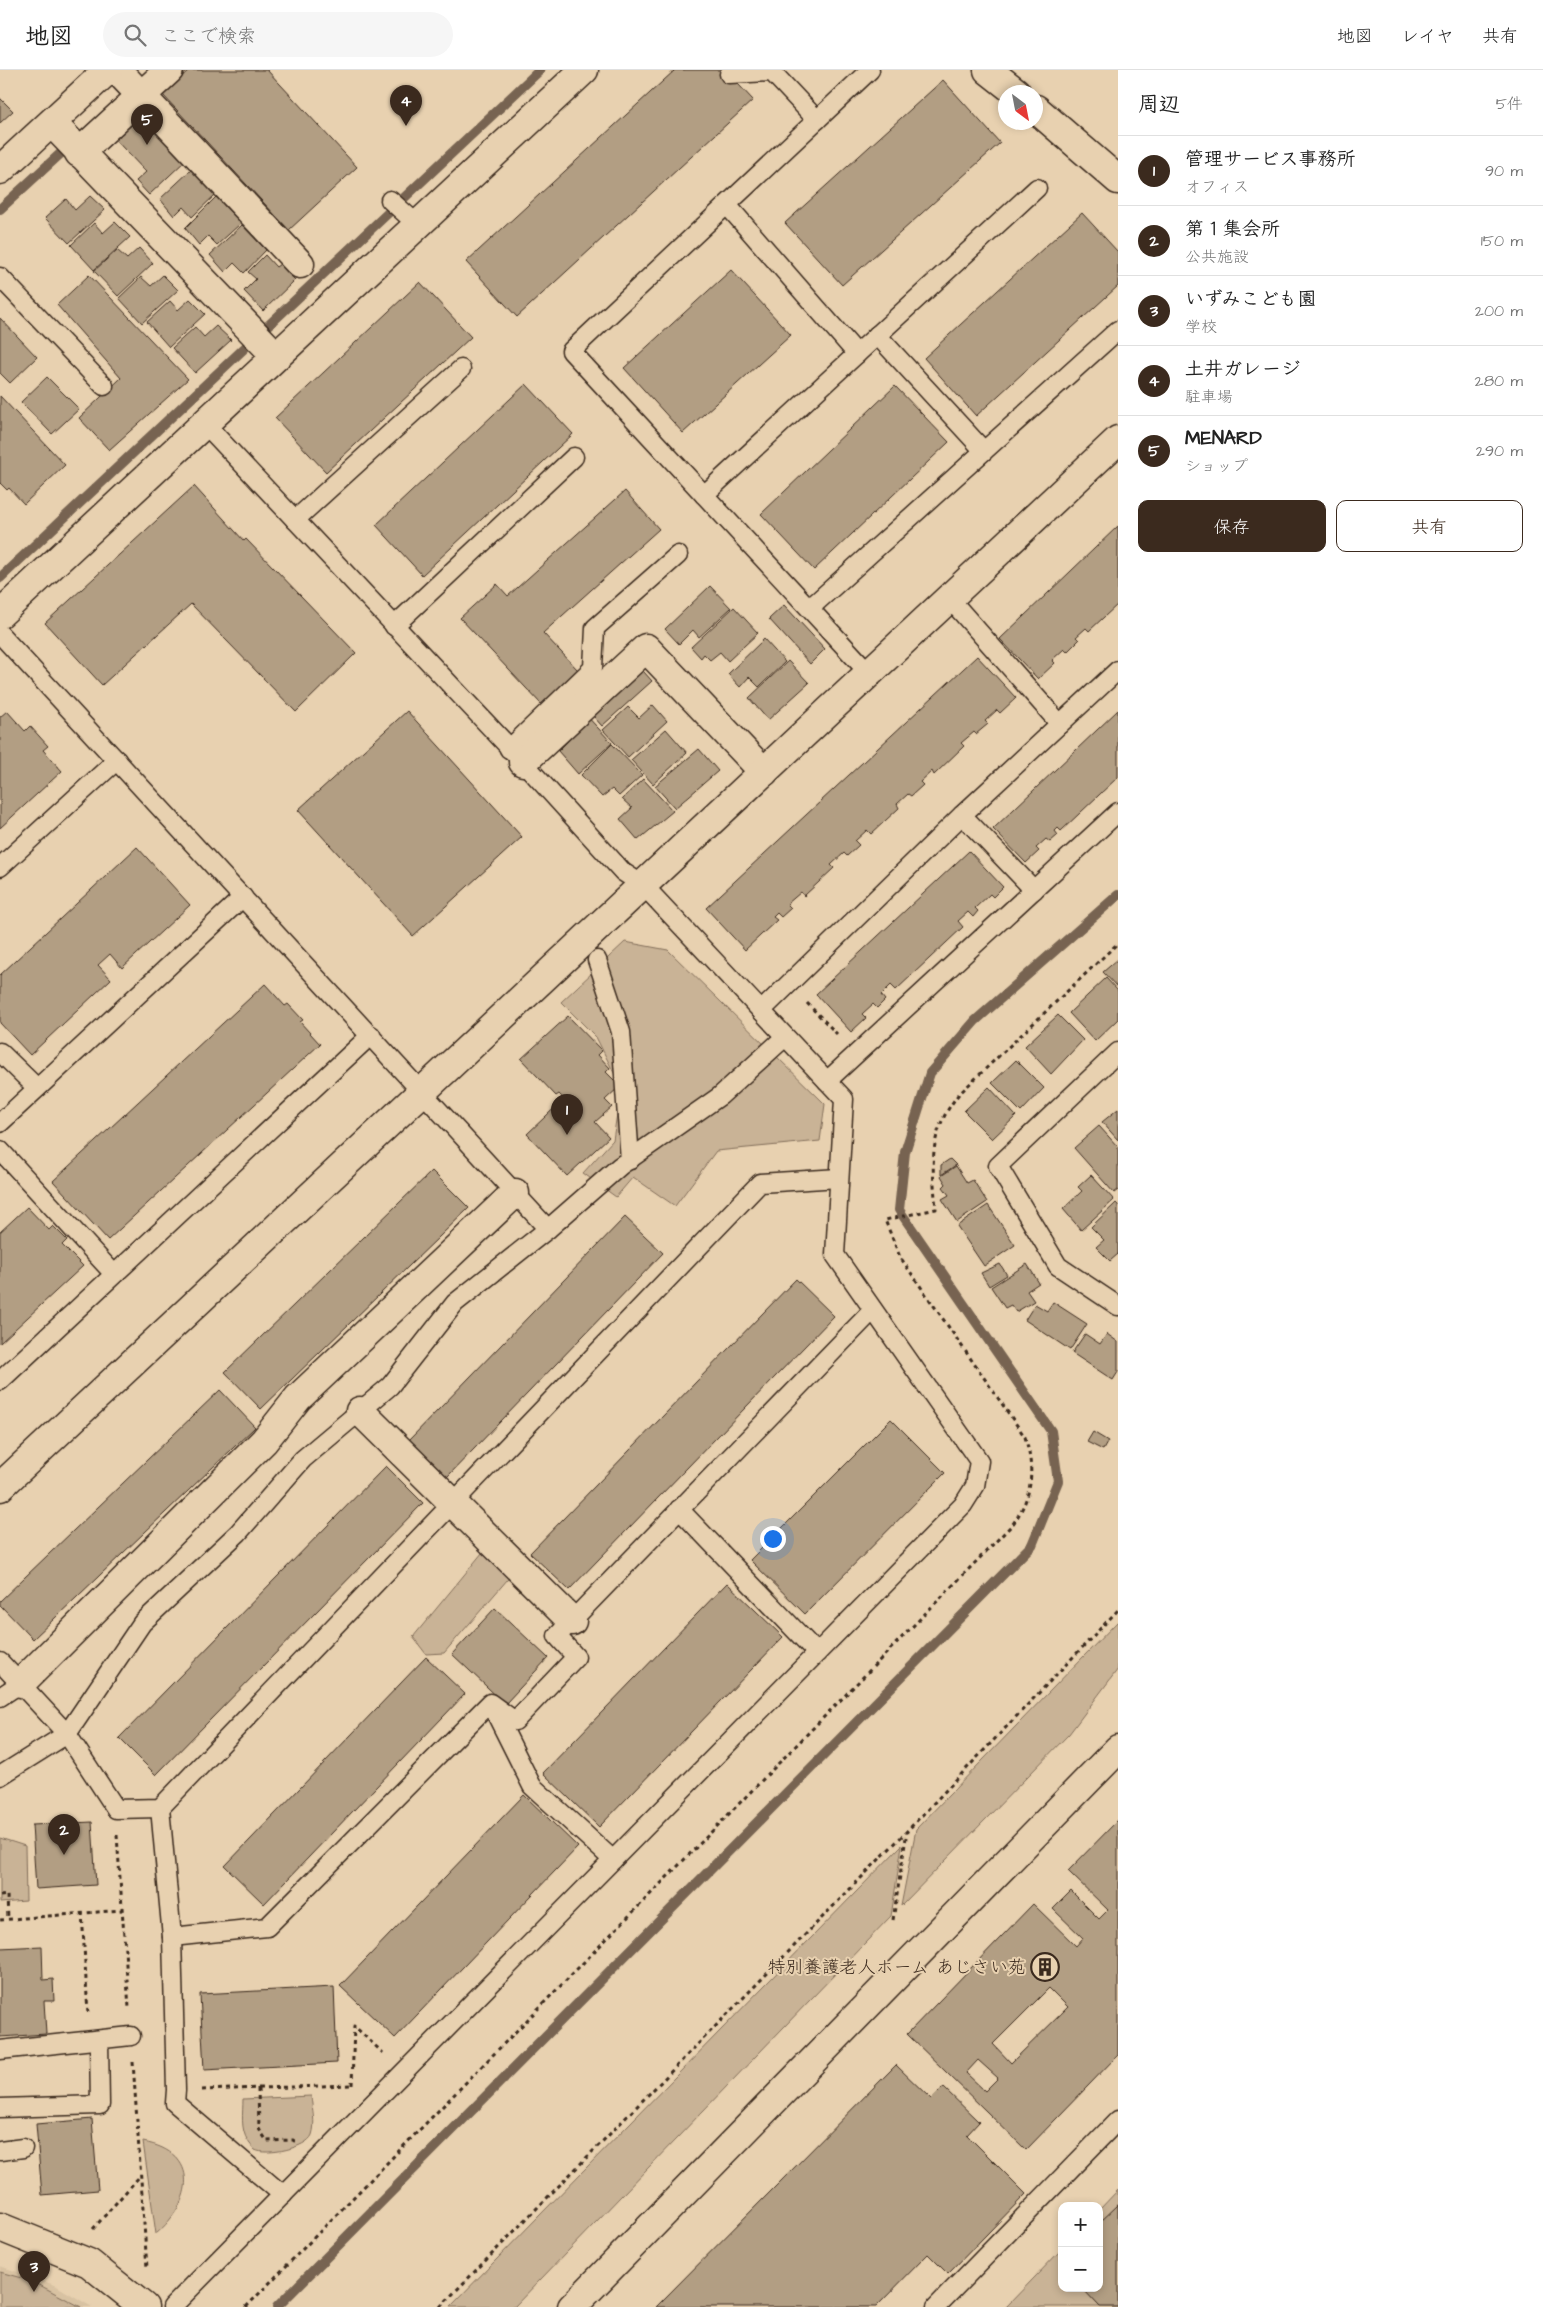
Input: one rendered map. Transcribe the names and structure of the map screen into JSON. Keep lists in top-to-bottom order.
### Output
{
  "places": {
    "building": ["特別養護老人ホーム あじさい苑"]
  },
  "north": "bottom right",
  "page": {
    "header": "地図",
    "search": "ここで検索",
    "nav": ["地図", "レイヤ", "共有"],
    "heading": ["周辺", "5件"],
    "pins": [
      "4",
      "5",
      "1",
      "2",
      "3"
    ],
    "list": [
      {
        "mark": "1",
        "name": "管理サービス事務所",
        "note": "オフィス",
        "value": "90 m"
      },
      {
        "mark": "2",
        "name": "第１集会所",
        "note": "公共施設",
        "value": "150 m"
      },
      {
        "mark": "3",
        "name": "いずみこども園",
        "note": "学校",
        "value": "200 m"
      },
      {
        "mark": "4",
        "name": "土井ガレージ",
        "note": "駐車場",
        "value": "280 m"
      },
      {
        "mark": "5",
        "name": "MENARD",
        "note": "ショップ",
        "value": "290 m"
      }
    ],
    "buttons": ["保存", "共有"],
    "map_buttons": ["+", "−"]
  }
}
